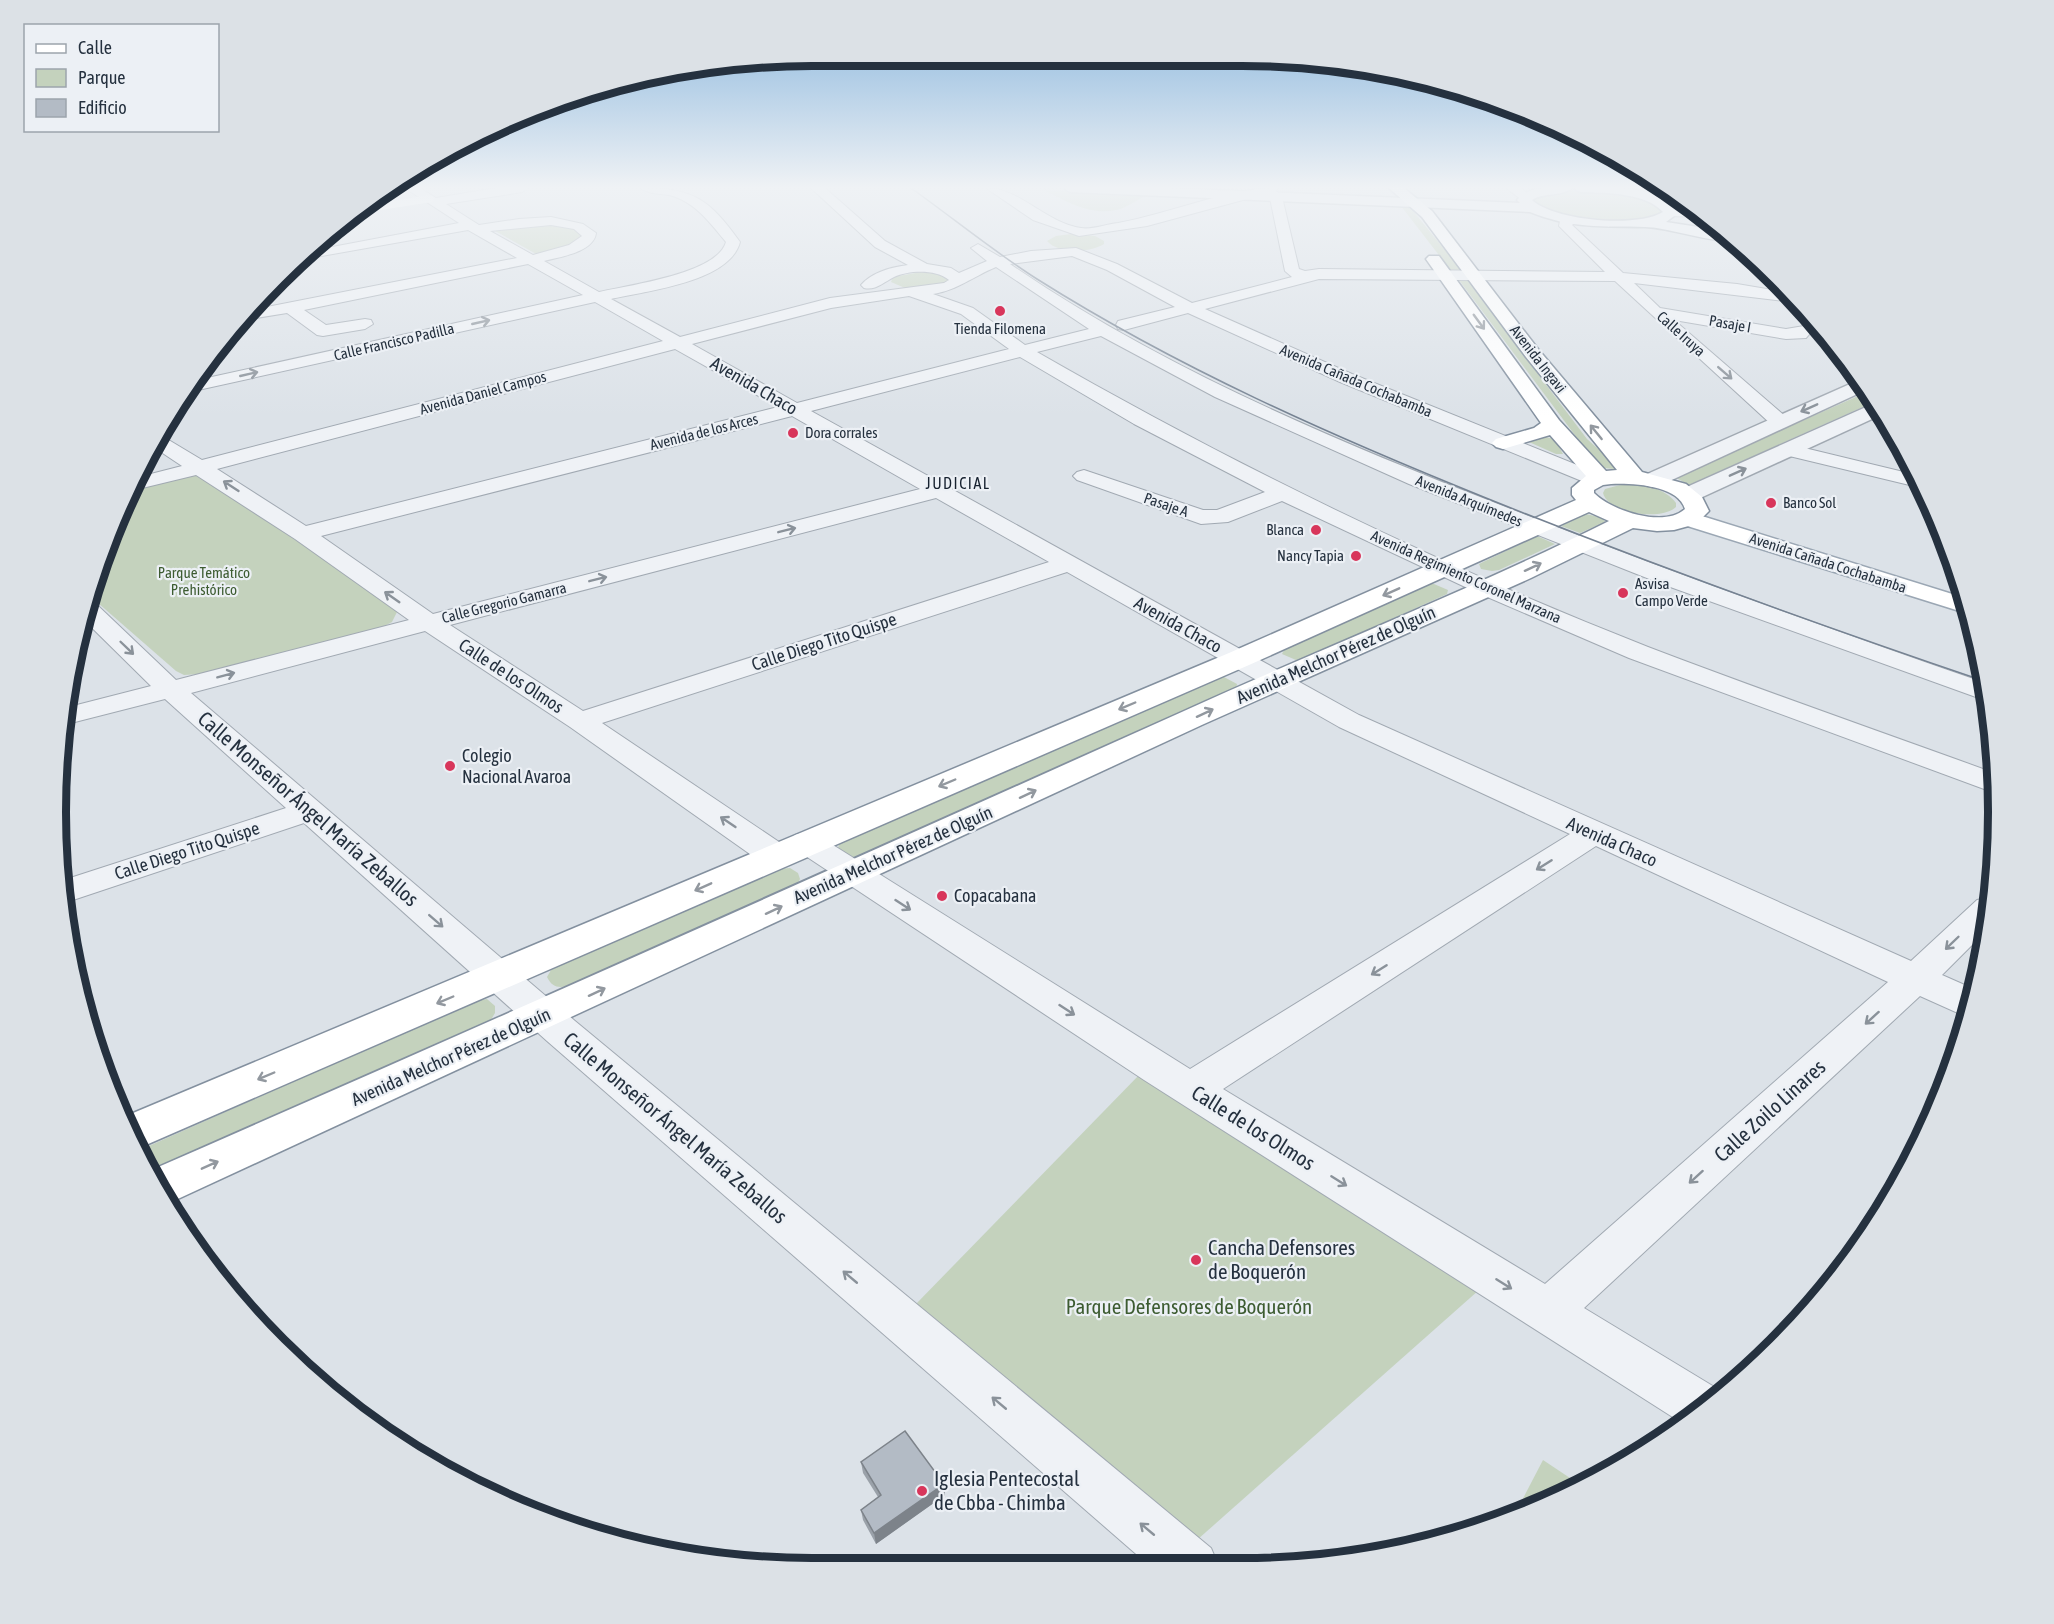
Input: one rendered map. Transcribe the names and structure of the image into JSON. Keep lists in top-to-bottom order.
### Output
{
  "streets": {
    "main road": ["Avenida Ingavi", "Avenida Cañada Cochabamba", "Avenida Melchor Pérez de Olguín"],
    "street": [
      "Pasaje I",
      "Calle Iruya",
      "Calle Francisco Padilla",
      "Avenida Chaco",
      "Avenida Daniel Campos",
      "Avenida de los Arces",
      "Avenida Arquímedes",
      "Pasaje A",
      "Avenida Regimiento Coronel Marzana",
      "Calle Gregorio Gamarra",
      "Calle Diego Tito Quispe",
      "Calle de los Olmos",
      "Calle Monseñor Ángel María Zeballos",
      "Calle Zoilo Linares"
    ]
  },
  "crossings": [
    ["Pasaje I", "Calle Iruya"],
    ["Calle Francisco Padilla", "Avenida Chaco"],
    ["Avenida Ingavi", "Avenida Cañada Cochabamba"],
    ["Avenida Ingavi", "Avenida Melchor Pérez de Olguín"],
    ["Avenida Cañada Cochabamba", "Avenida Melchor Pérez de Olguín"],
    ["Avenida Chaco", "Avenida Daniel Campos"],
    ["Avenida Chaco", "Avenida de los Arces"],
    ["Avenida Chaco", "Calle Gregorio Gamarra"],
    ["Avenida Chaco", "Calle Diego Tito Quispe"],
    ["Avenida Chaco", "Avenida Melchor Pérez de Olguín"],
    ["Avenida Chaco", "Calle Zoilo Linares"],
    ["Avenida Daniel Campos", "Avenida Regimiento Coronel Marzana"],
    ["Avenida Daniel Campos", "Calle de los Olmos"],
    ["Avenida de los Arces", "Avenida Arquímedes"],
    ["Avenida de los Arces", "Avenida Regimiento Coronel Marzana"],
    ["Avenida de los Arces", "Calle de los Olmos"],
    ["Avenida Arquímedes", "Avenida Melchor Pérez de Olguín"],
    ["Pasaje A", "Avenida Regimiento Coronel Marzana"],
    ["Avenida Regimiento Coronel Marzana", "Avenida Melchor Pérez de Olguín"],
    ["Calle Gregorio Gamarra", "Calle de los Olmos"],
    ["Calle Gregorio Gamarra", "Calle Monseñor Ángel María Zeballos"],
    ["Calle Diego Tito Quispe", "Calle de los Olmos"],
    ["Calle Diego Tito Quispe", "Calle Monseñor Ángel María Zeballos"],
    ["Avenida Melchor Pérez de Olguín", "Calle de los Olmos"],
    ["Avenida Melchor Pérez de Olguín", "Calle Monseñor Ángel María Zeballos"],
    ["Calle de los Olmos", "Calle Zoilo Linares"]
  ],
  "one_way": ["Calle Iruya", "Calle Gregorio Gamarra", "Calle Zoilo Linares"],
  "districts": ["JUDICIAL"],
  "parks": ["Parque Temático Prehistórico", "Parque Defensores de Boquerón"],
  "places": [
    "Tienda Filomena",
    "Dora corrales",
    "Banco Sol",
    "Blanca",
    "Nancy Tapia",
    "Asvisa Campo Verde",
    "Colegio Nacional Avaroa",
    "Copacabana",
    "Cancha Defensores de Boquerón",
    "Iglesia Pentecostal de Cbba - Chimba"
  ],
  "legend": ["Calle", "Parque", "Edificio"]
}
